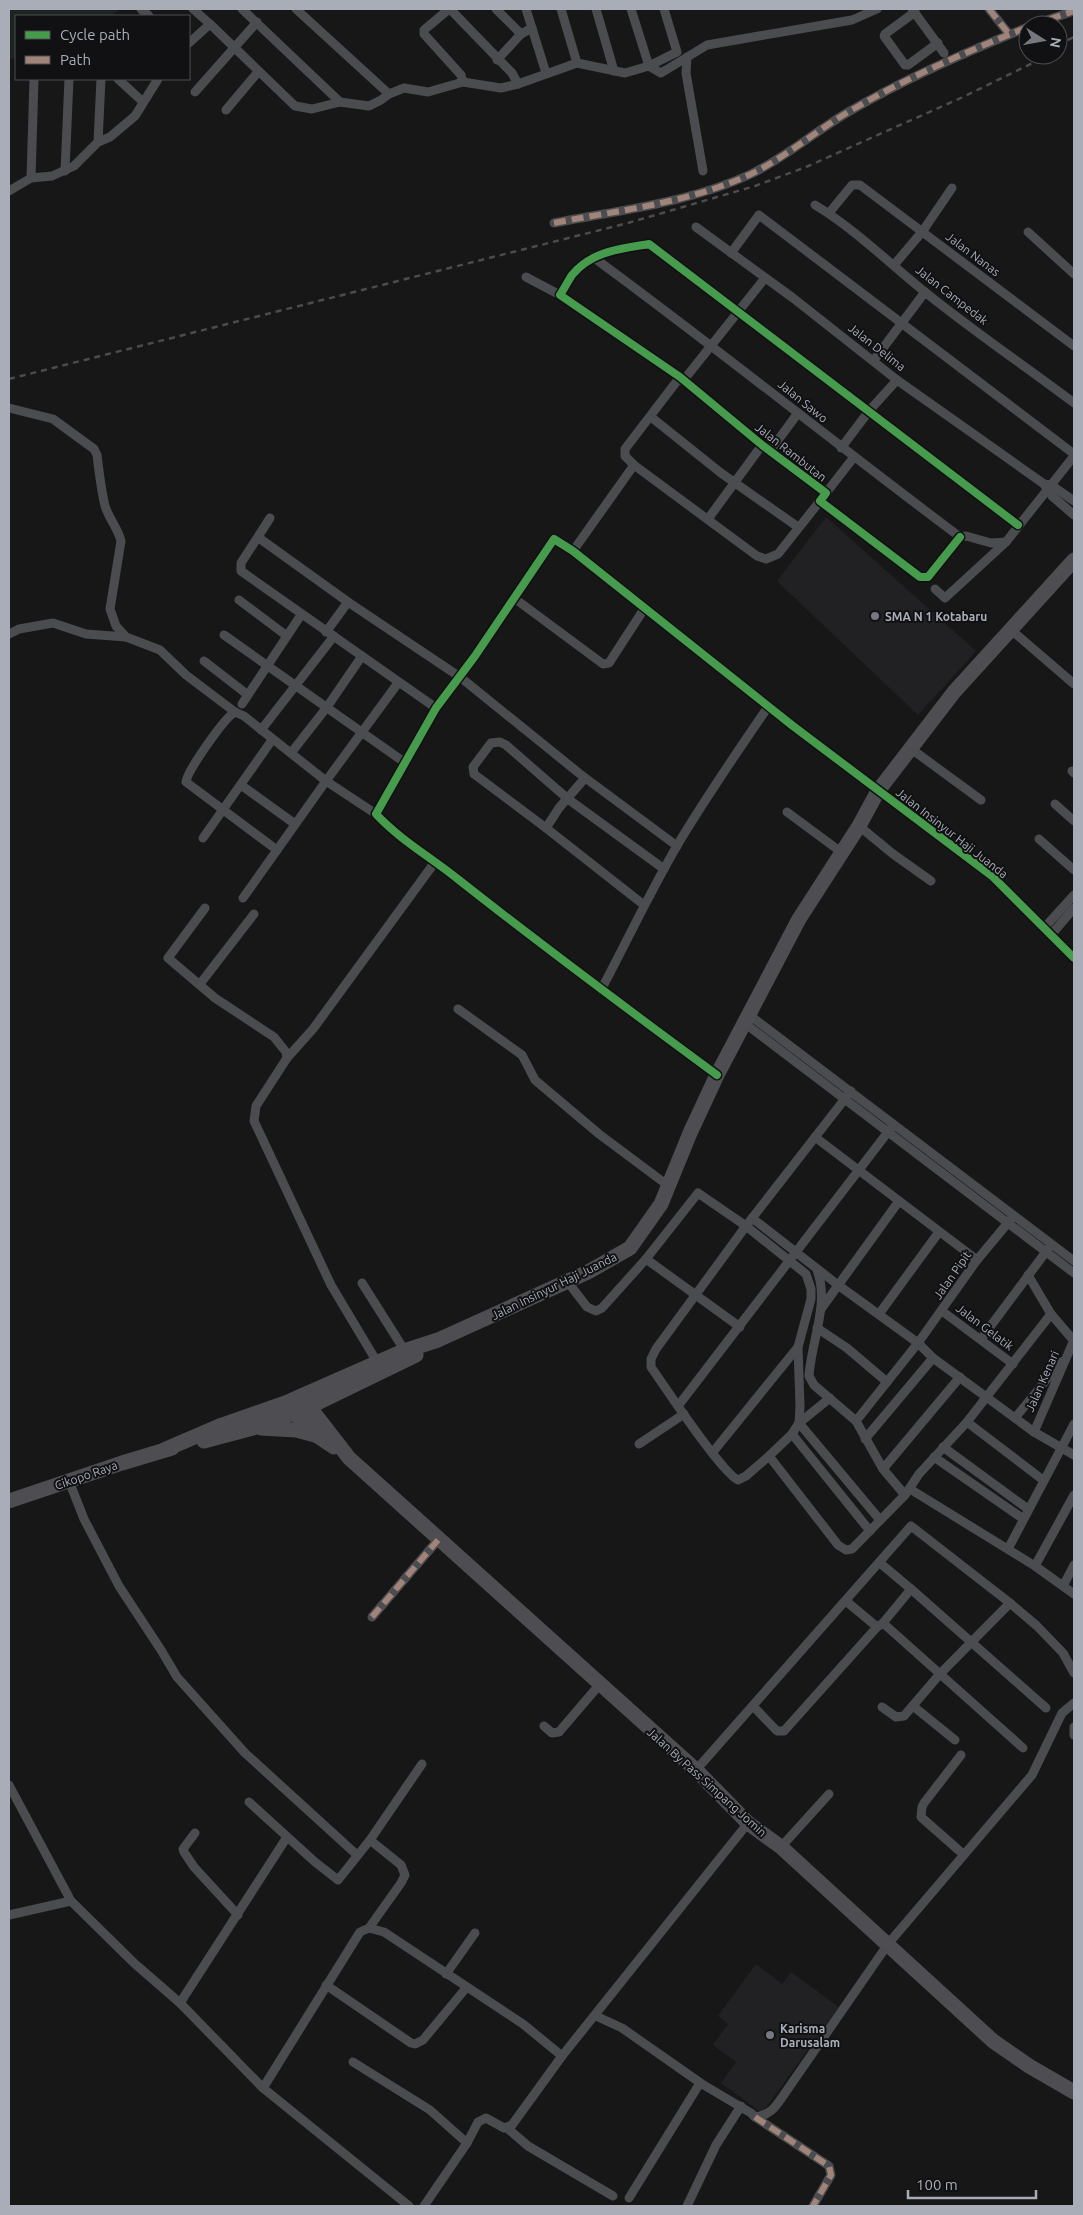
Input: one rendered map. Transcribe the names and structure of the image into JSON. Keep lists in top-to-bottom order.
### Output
{
  "streets": {
    "highway": ["Jalan Insinyur Haji Juanda", "Cikopo Raya", "Jalan By Pass Simpang Jomin"],
    "street": [
      "Jalan Nanas",
      "Jalan Campedak",
      "Jalan Delima",
      "Jalan Sawo",
      "Jalan Rambutan",
      "Jalan Pipit",
      "Jalan Gelatik",
      "Jalan Kenari"
    ]
  },
  "crossings": [
    ["Jalan Nanas", "Jalan Campedak"],
    ["Jalan Sawo", "Jalan Rambutan"],
    ["Jalan Insinyur Haji Juanda", "Jalan By Pass Simpang Jomin"],
    ["Jalan Pipit", "Jalan Gelatik"],
    ["Cikopo Raya", "Jalan By Pass Simpang Jomin"]
  ],
  "places": ["SMA N 1 Kotabaru", "Karisma Darusalam"],
  "legend": ["Cycle path", "Path"],
  "scale_bar": "100 m",
  "north": "right"
}
